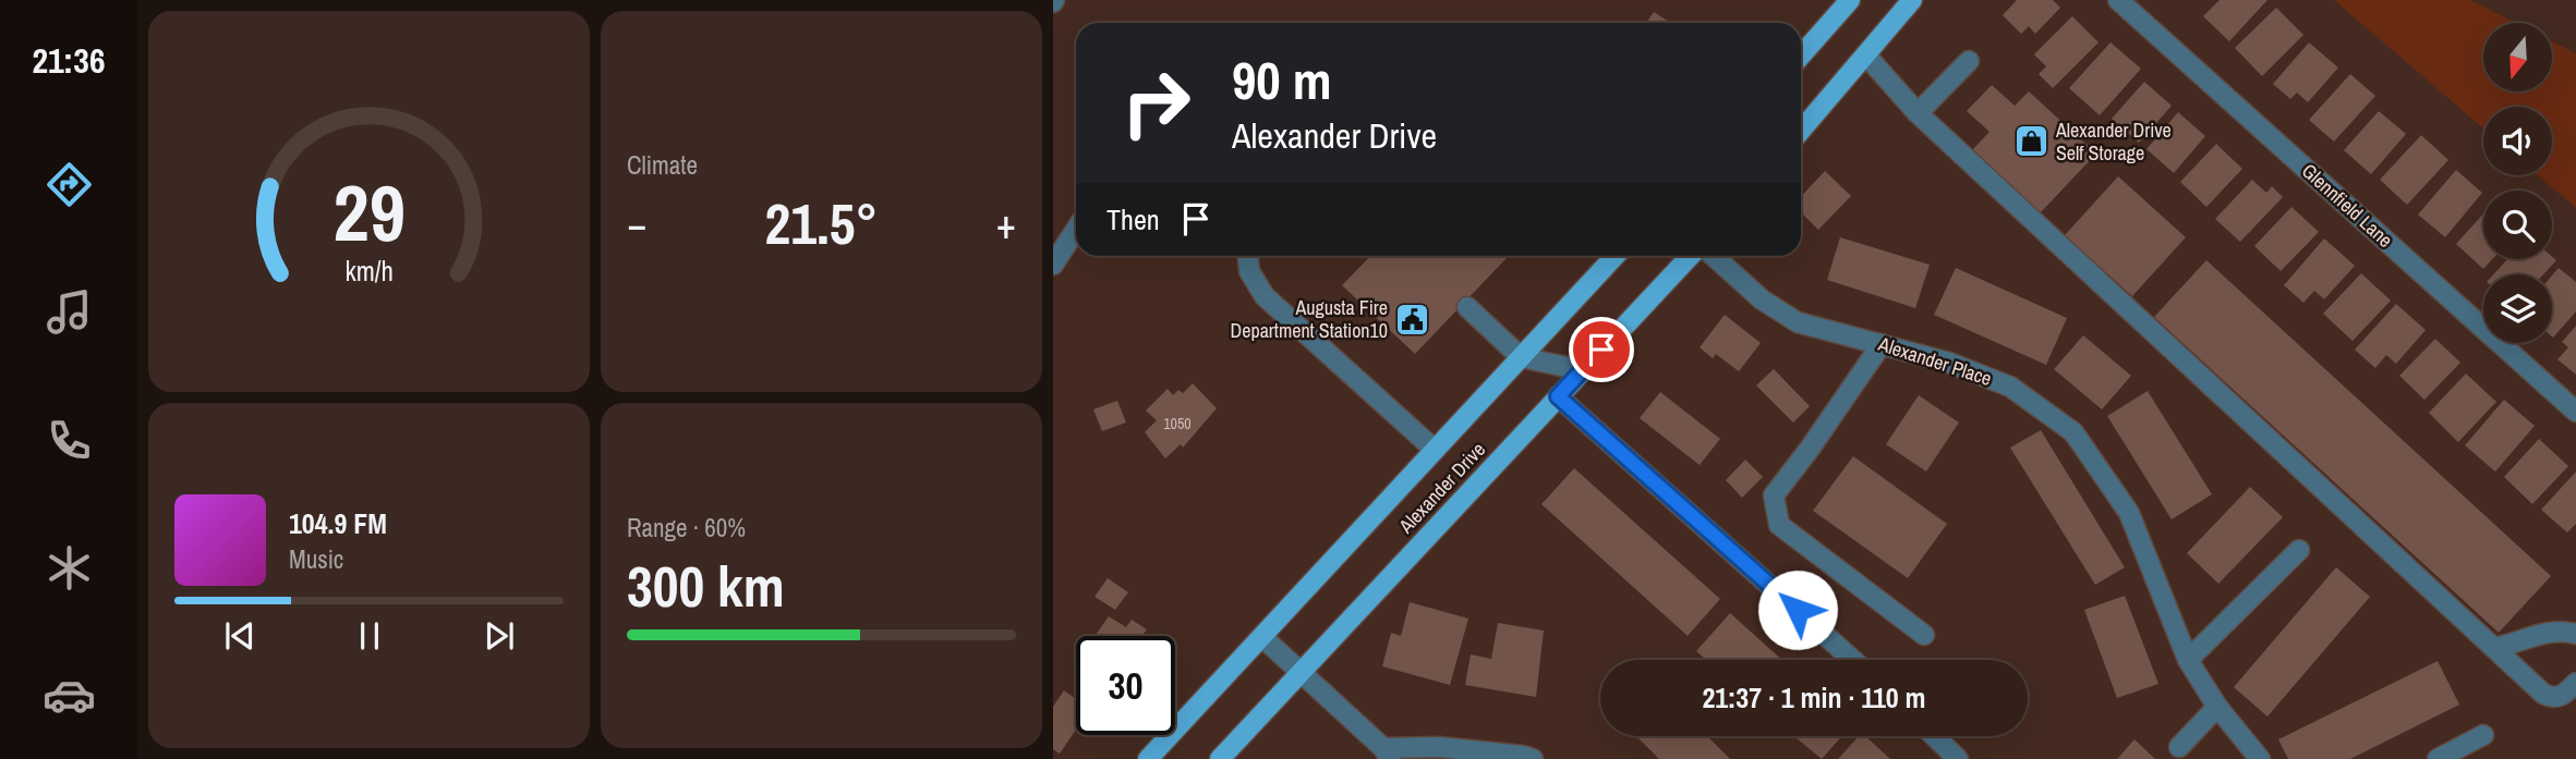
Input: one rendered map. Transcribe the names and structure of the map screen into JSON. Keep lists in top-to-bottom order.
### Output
{
  "streets": {
    "main road": ["Alexander Drive"],
    "street": ["Glennfield Lane", "Alexander Place"]
  },
  "places": {
    "shop": ["Alexander Drive Self Storage"],
    "public building": ["Augusta Fire Department Station10"]
  },
  "house_numbers": ["1050"],
  "north": "bottom",
  "page": {
    "tabs": "21:36",
    "tile": [
      "Climate",
      ["Range · 60%", "300 km"]
    ],
    "turn": ["90 m", "Alexander Drive"],
    "then": "Then",
    "heat": ["−", "21.5°", "+"],
    "song": ["104.9 FM", "Music"],
    "limit": "30",
    "trip": "21:37 · 1 min · 110 m",
    "gauge": ["29", "km/h"]
  }
}
